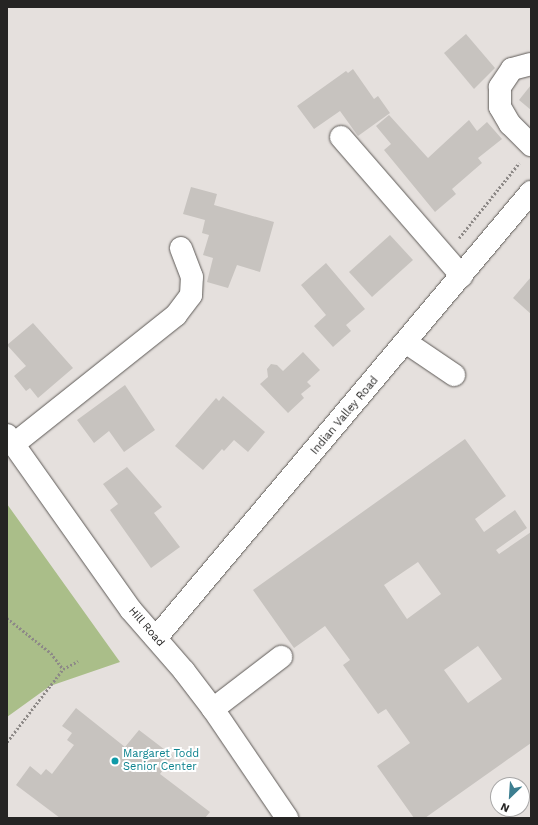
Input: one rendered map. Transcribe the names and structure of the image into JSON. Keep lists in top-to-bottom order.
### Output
{
  "streets": {
    "street": ["Indian Valley Road", "Hill Road"]
  },
  "crossings": [
    ["Indian Valley Road", "Hill Road"]
  ],
  "places": ["Margaret Todd Senior Center"],
  "north": "bottom left"
}
